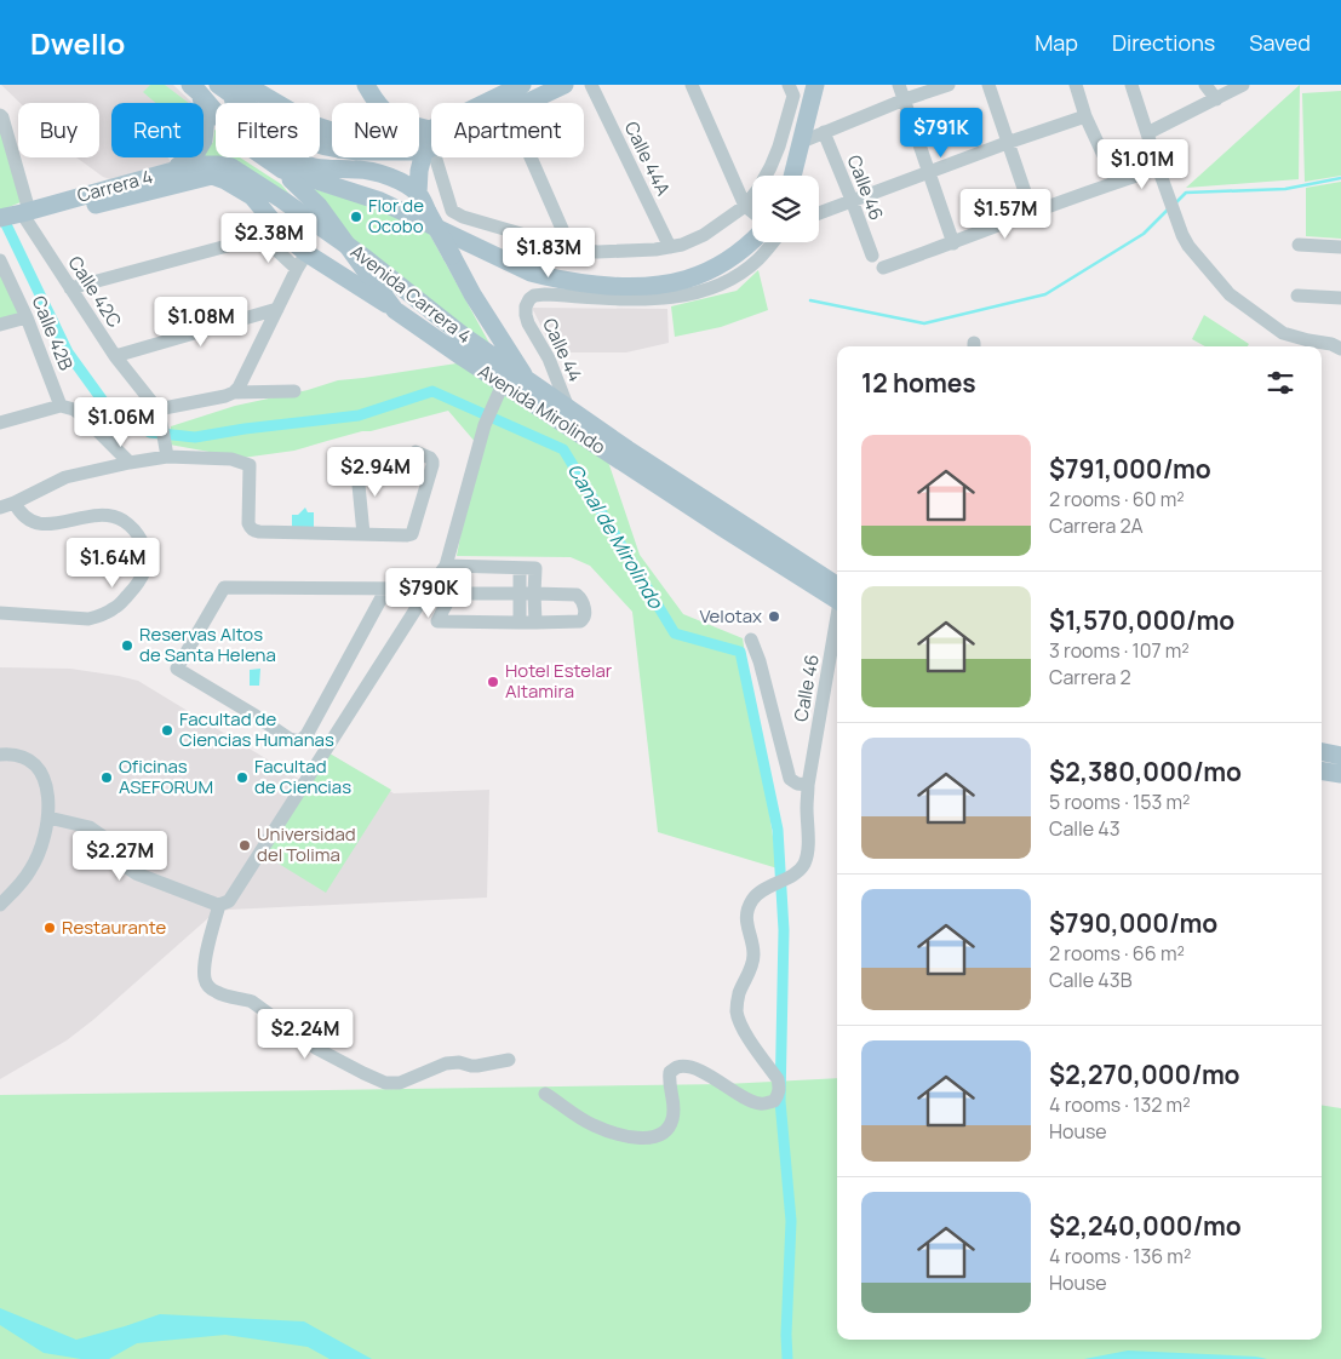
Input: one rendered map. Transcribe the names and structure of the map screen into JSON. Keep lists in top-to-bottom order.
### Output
{
  "streets": {
    "main road": ["Carrera 4", "Avenida Carrera 4", "Avenida Mirolindo"],
    "street": [
      "Calle 44A",
      "Calle 46",
      "Calle 42C",
      "Calle 42B",
      "Calle 44"
    ]
  },
  "crossings": [
    ["Carrera 4", "Calle 42C"],
    ["Carrera 4", "Avenida Carrera 4"],
    ["Avenida Carrera 4", "Avenida Mirolindo"],
    ["Calle 44", "Avenida Mirolindo"]
  ],
  "water": ["Canal de Mirolindo"],
  "places": [
    "Flor de Ocobo",
    "Velotax",
    "Reservas Altos de Santa Helena",
    "Hotel Estelar Altamira",
    "Facultad de Ciencias Humanas",
    "Oficinas ASEFORUM",
    "Facultad de Ciencias",
    "Universidad del Tolima",
    "Restaurante"
  ],
  "page": {
    "header": "Dwello",
    "nav": ["Map", "Directions", "Saved"],
    "chip": [
      "Buy",
      "Rent",
      "Filters",
      "New",
      "Apartment"
    ],
    "price": [
      "$791K",
      "$1.01M",
      "$1.57M",
      "$2.38M",
      "$1.83M",
      "$1.08M",
      "$1.06M",
      "$2.94M",
      "$1.64M",
      "$790K",
      "$2.27M",
      "$2.24M"
    ],
    "heading": "12 homes",
    "list": [
      {
        "name": "$791,000/mo",
        "note": "2 rooms · 60 m² · Carrera 2A"
      },
      {
        "name": "$1,570,000/mo",
        "note": "3 rooms · 107 m² · Carrera 2"
      },
      {
        "name": "$2,380,000/mo",
        "note": "5 rooms · 153 m² · Calle 43"
      },
      {
        "name": "$790,000/mo",
        "note": "2 rooms · 66 m² · Calle 43B"
      },
      {
        "name": "$2,270,000/mo",
        "note": "4 rooms · 132 m² · House"
      },
      {
        "name": "$2,240,000/mo",
        "note": "4 rooms · 136 m² · House"
      }
    ]
  }
}
